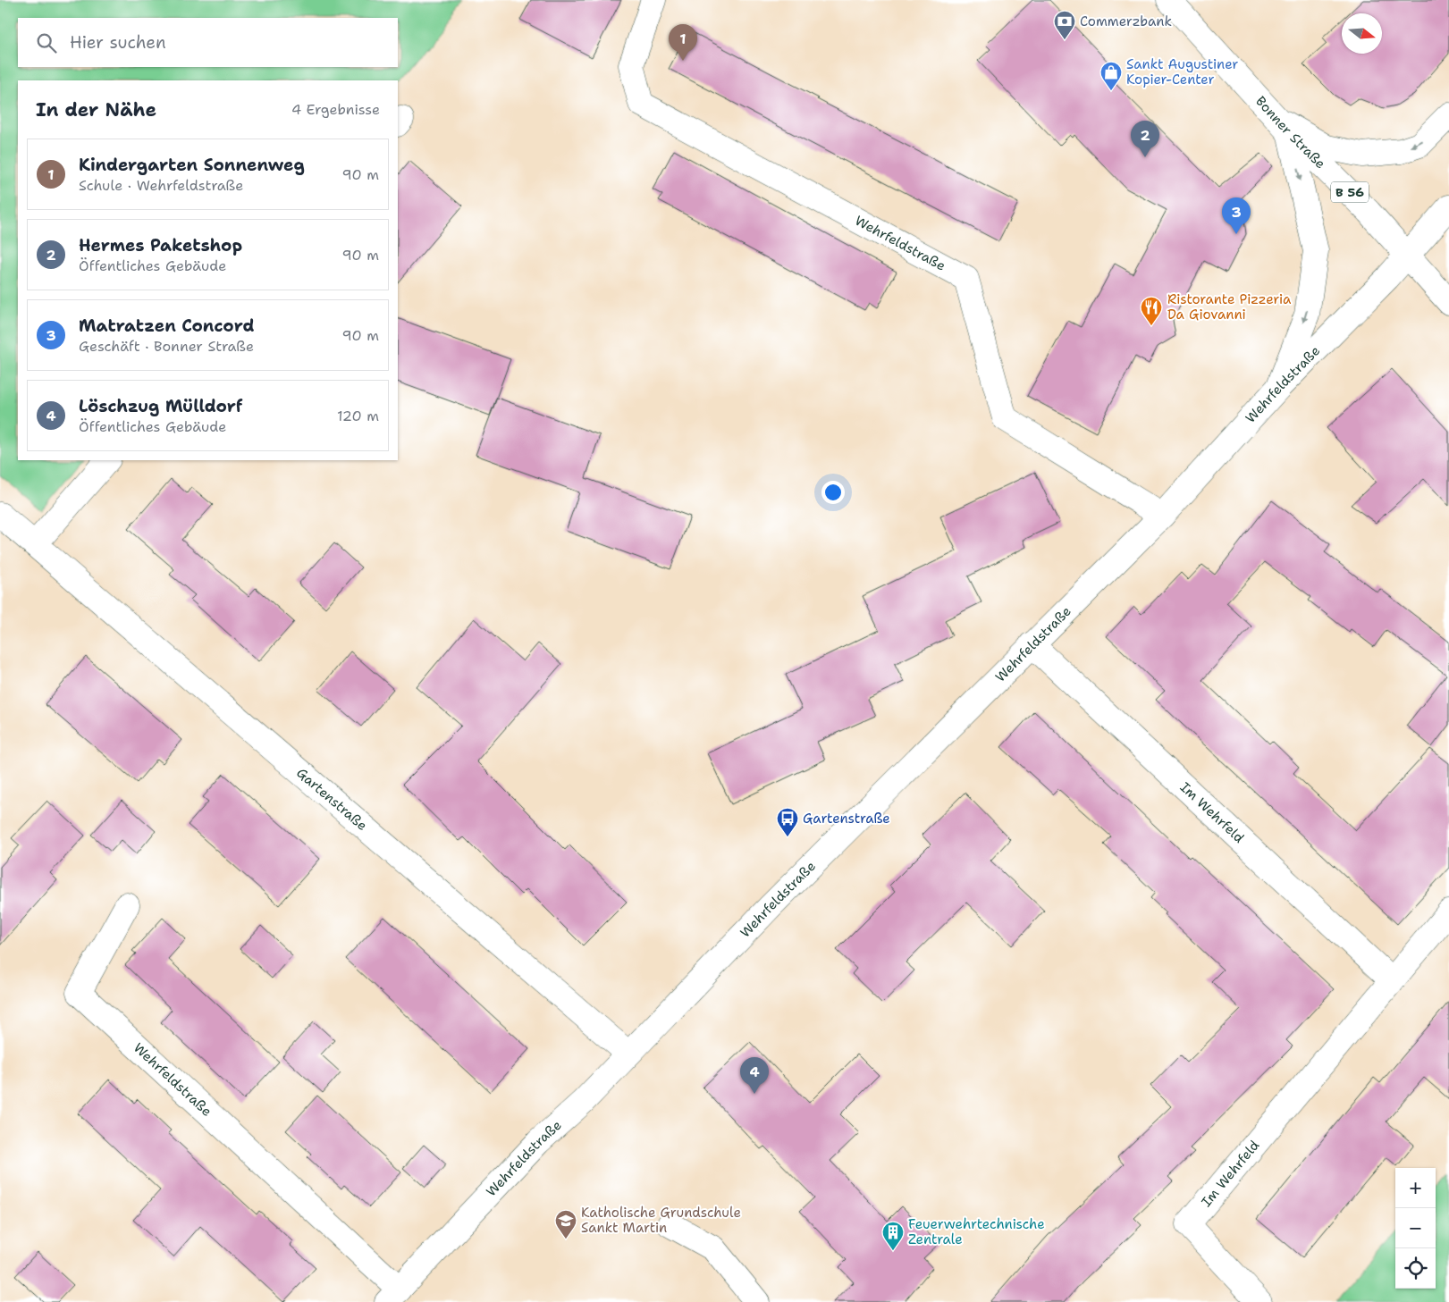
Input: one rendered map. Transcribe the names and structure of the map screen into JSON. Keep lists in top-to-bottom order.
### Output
{
  "streets": {
    "street": [
      "Bonner Straße",
      "B 56",
      "Wehrfeldstraße",
      "Gartenstraße",
      "Im Wehrfeld"
    ]
  },
  "crossings": [
    ["Bonner Straße", "Wehrfeldstraße"],
    ["Wehrfeldstraße", "Gartenstraße"],
    ["Wehrfeldstraße", "Im Wehrfeld"]
  ],
  "places": {
    "bank": ["Commerzbank"],
    "shop": ["Sankt Augustiner Kopier-Center"],
    "restaurant": ["Ristorante Pizzeria Da Giovanni"],
    "bus stop": ["Gartenstraße"],
    "school or university": ["Katholische Grundschule Sankt Martin"],
    "building": ["Feuerwehrtechnische Zentrale"]
  },
  "north": "right",
  "page": {
    "search": "Hier suchen",
    "pins": [
      "1",
      "2",
      "3",
      "4"
    ],
    "heading": ["In der Nähe", "4 Ergebnisse"],
    "list": [
      {
        "mark": "1",
        "name": "Kindergarten Sonnenweg",
        "note": "Schule · Wehrfeldstraße",
        "value": "90 m"
      },
      {
        "mark": "2",
        "name": "Hermes Paketshop",
        "note": "Öffentliches Gebäude",
        "value": "90 m"
      },
      {
        "mark": "3",
        "name": "Matratzen Concord",
        "note": "Geschäft · Bonner Straße",
        "value": "90 m"
      },
      {
        "mark": "4",
        "name": "Löschzug Mülldorf",
        "note": "Öffentliches Gebäude",
        "value": "120 m"
      }
    ],
    "map_buttons": ["+", "−"]
  }
}
